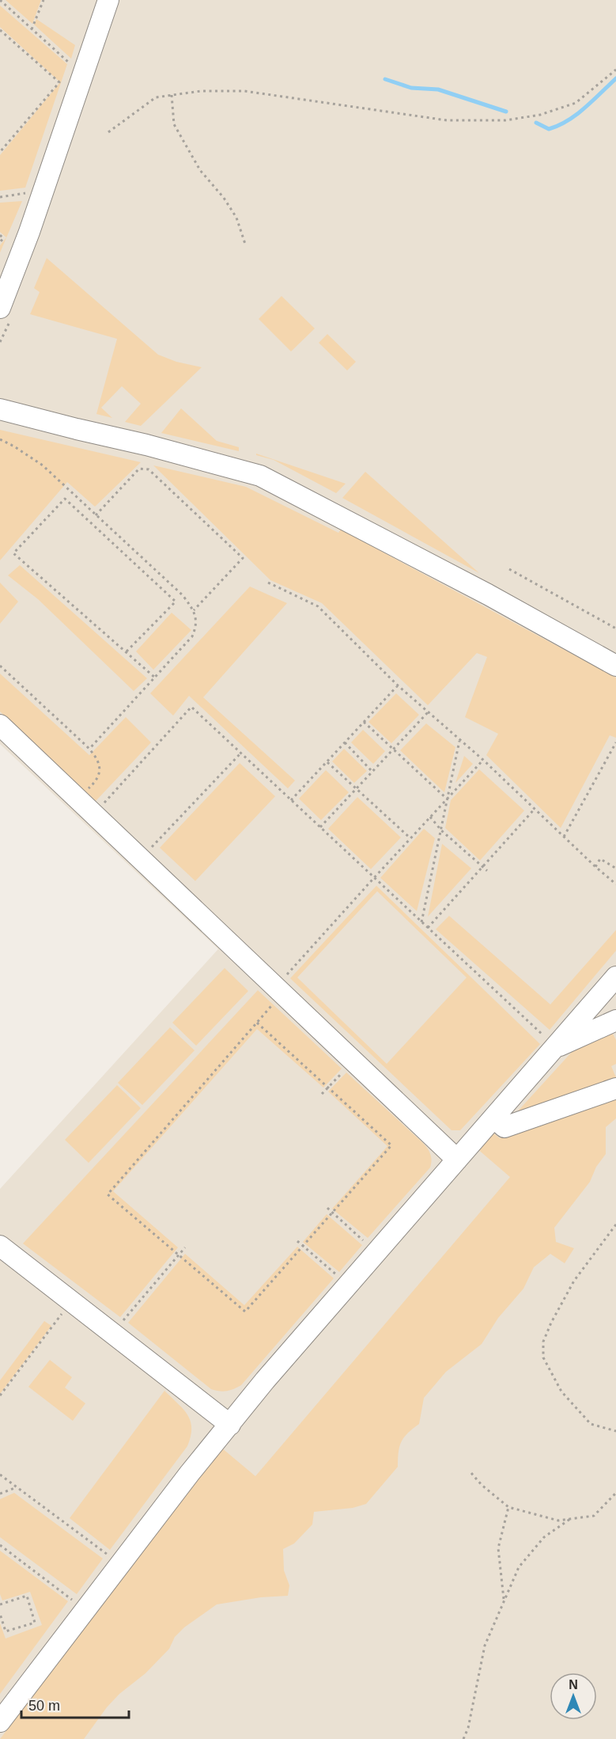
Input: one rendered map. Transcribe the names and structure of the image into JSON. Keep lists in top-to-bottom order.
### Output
{
  "scale_bar": "50 m",
  "north": "top"
}
